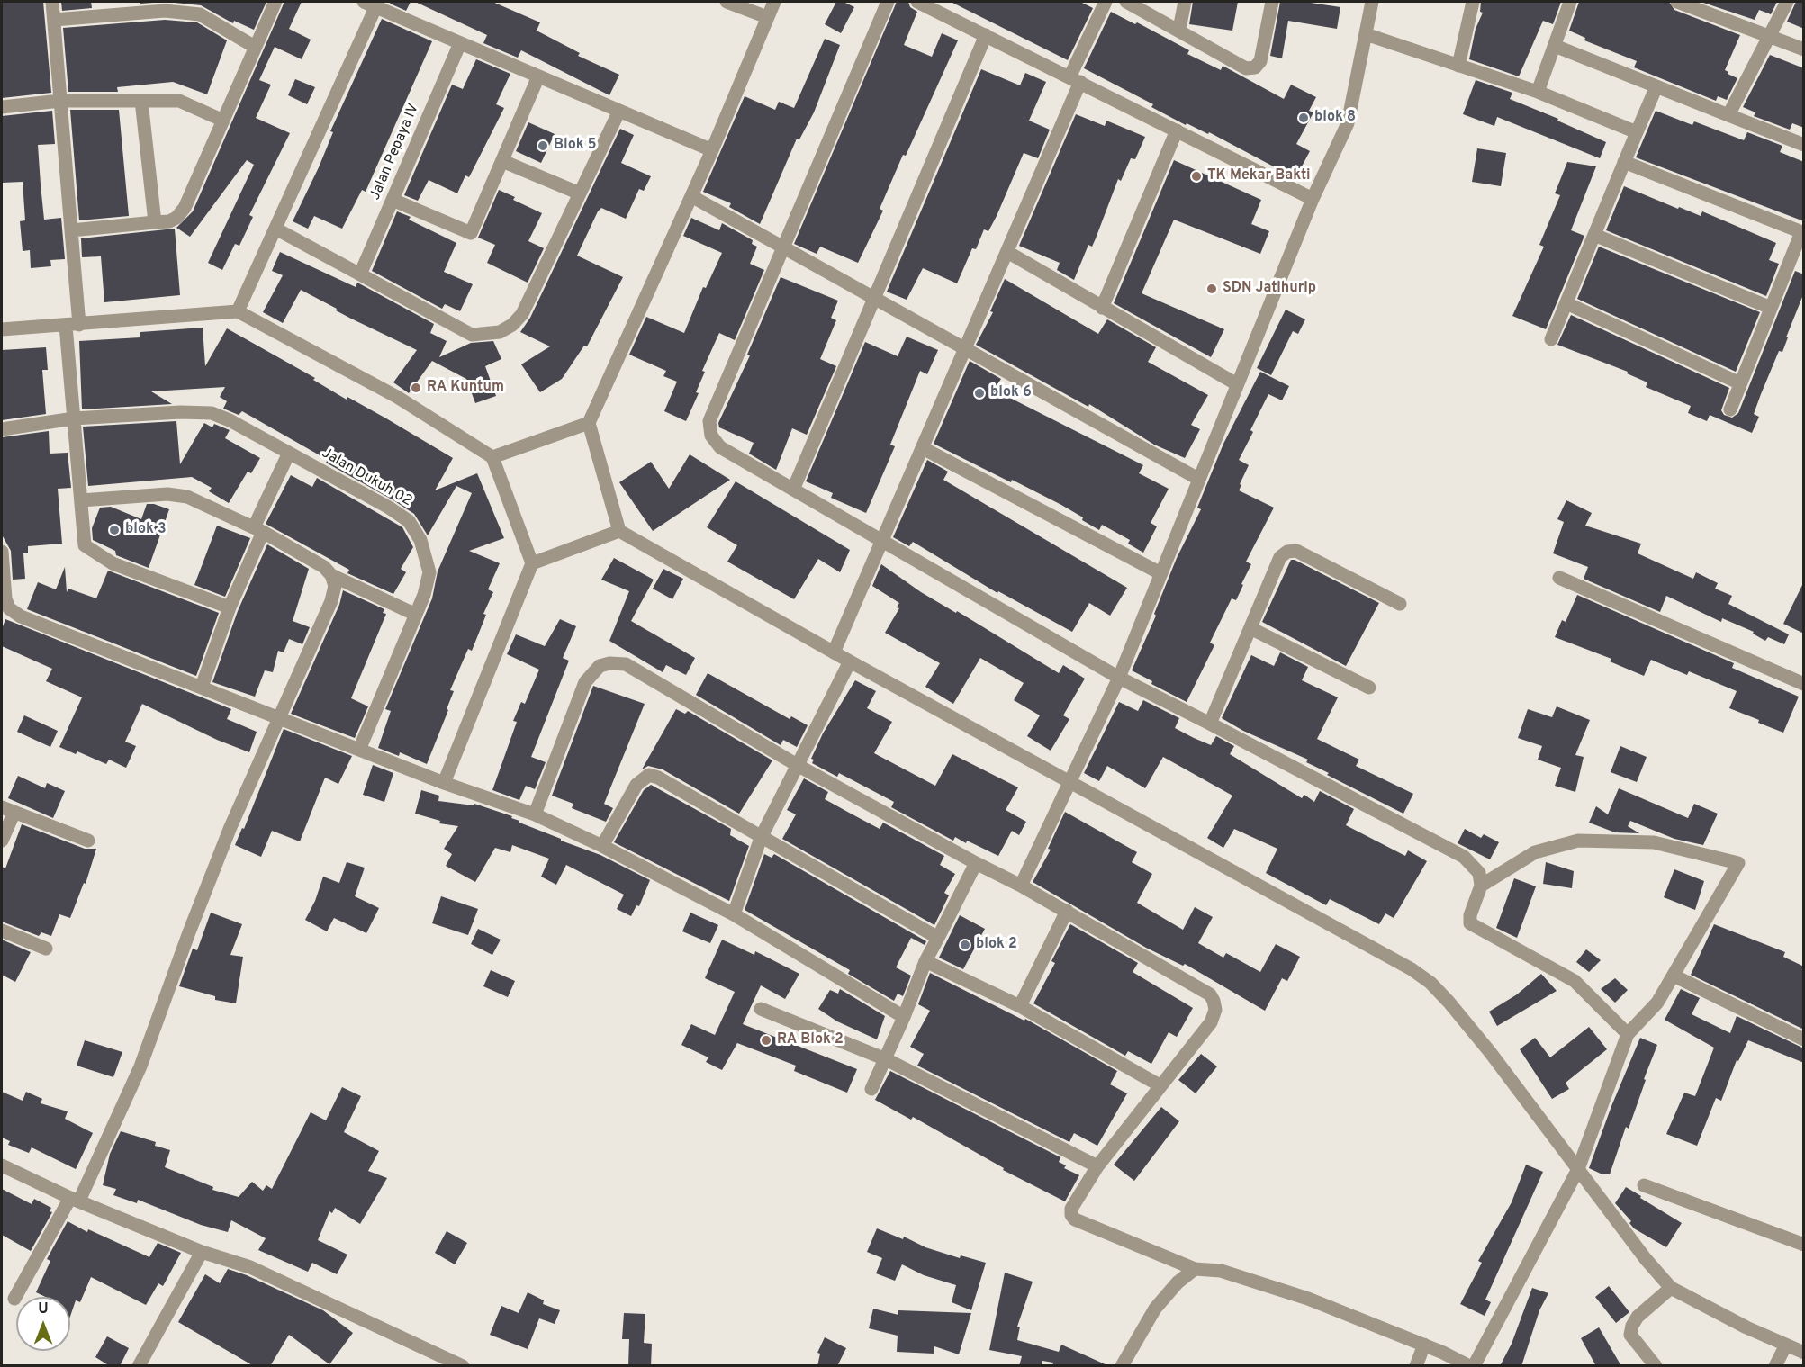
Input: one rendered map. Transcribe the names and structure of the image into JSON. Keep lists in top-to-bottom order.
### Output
{
  "streets": {
    "street": ["Jalan Pepaya IV", "Jalan Dukuh 02"]
  },
  "places": [
    "blok 8",
    "Blok 5",
    "TK Mekar Bakti",
    "SDN Jatihurip",
    "RA Kuntum",
    "blok 6",
    "blok 3",
    "blok 2",
    "RA Blok 2"
  ],
  "north": "top"
}
